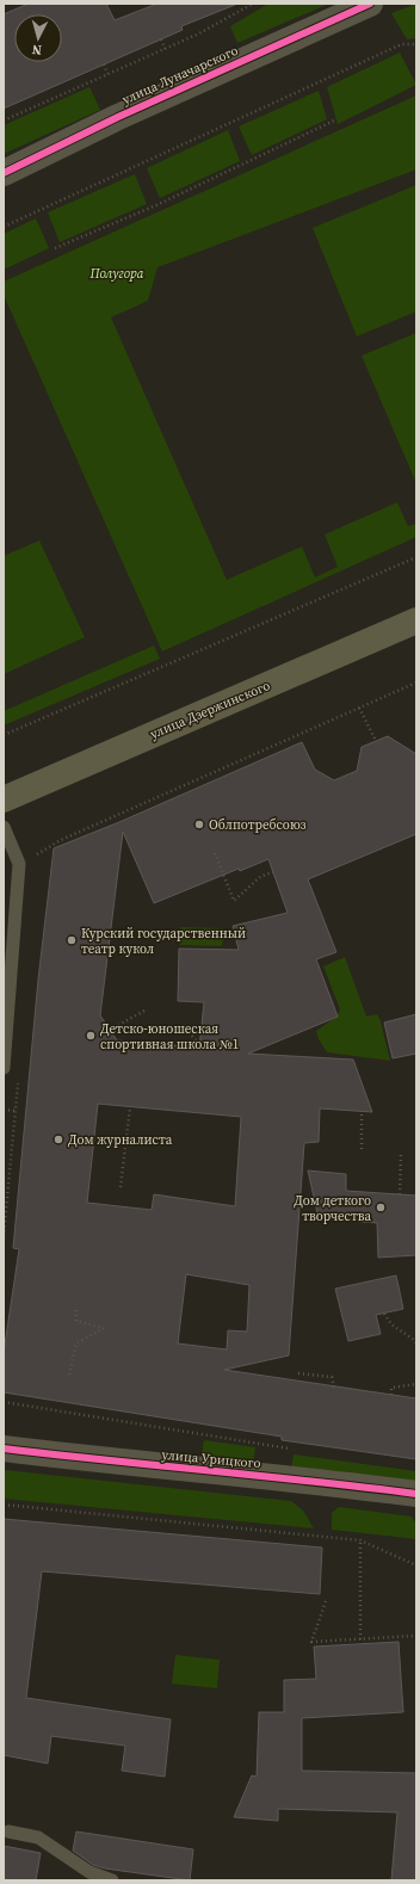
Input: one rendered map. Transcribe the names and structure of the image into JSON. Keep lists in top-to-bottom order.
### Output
{
  "streets": {
    "main road": ["улица Дзержинского"],
    "street": ["улица Луначарского", "улица Урицкого"]
  },
  "parks": ["Полугора"],
  "places": [
    "Облпотребсоюз",
    "Курский государственный театр кукол",
    "Детско-юношеская спортивная школа №1",
    "Дом журналиста",
    "Дом деткого творчества"
  ],
  "north": "bottom"
}
